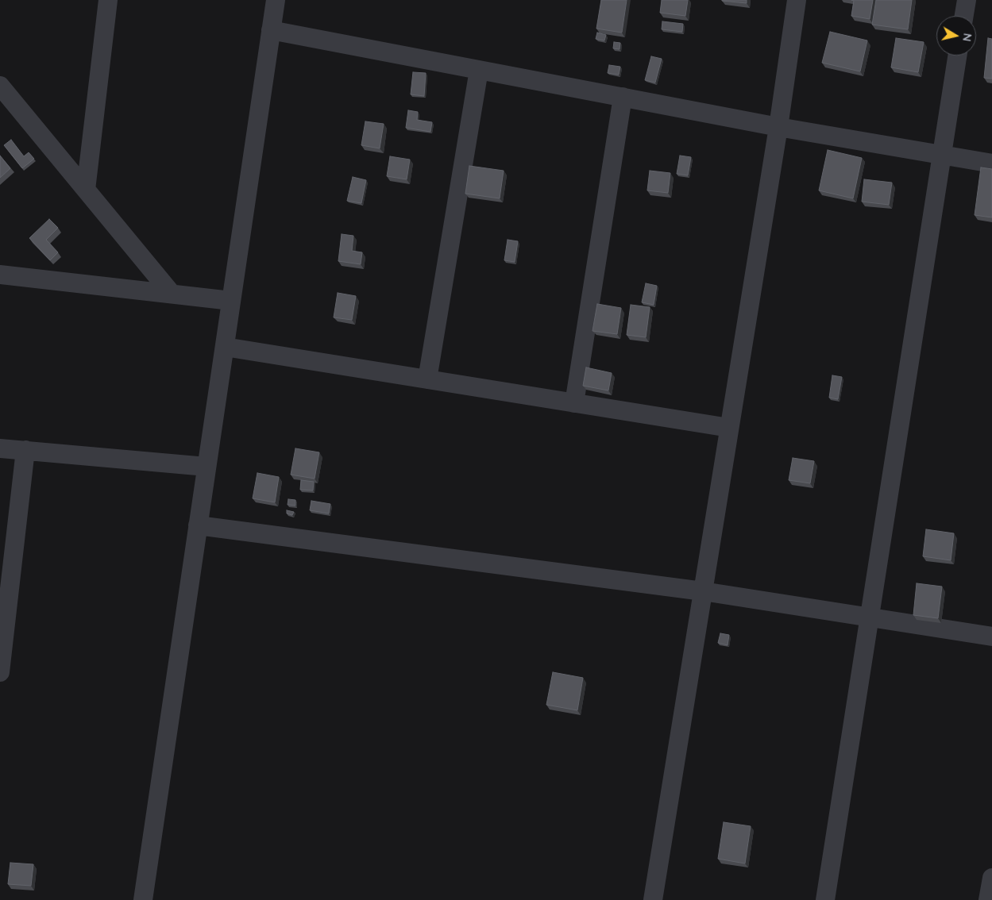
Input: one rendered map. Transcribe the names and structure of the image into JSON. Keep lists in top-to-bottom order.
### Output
{
  "north": "right"
}
